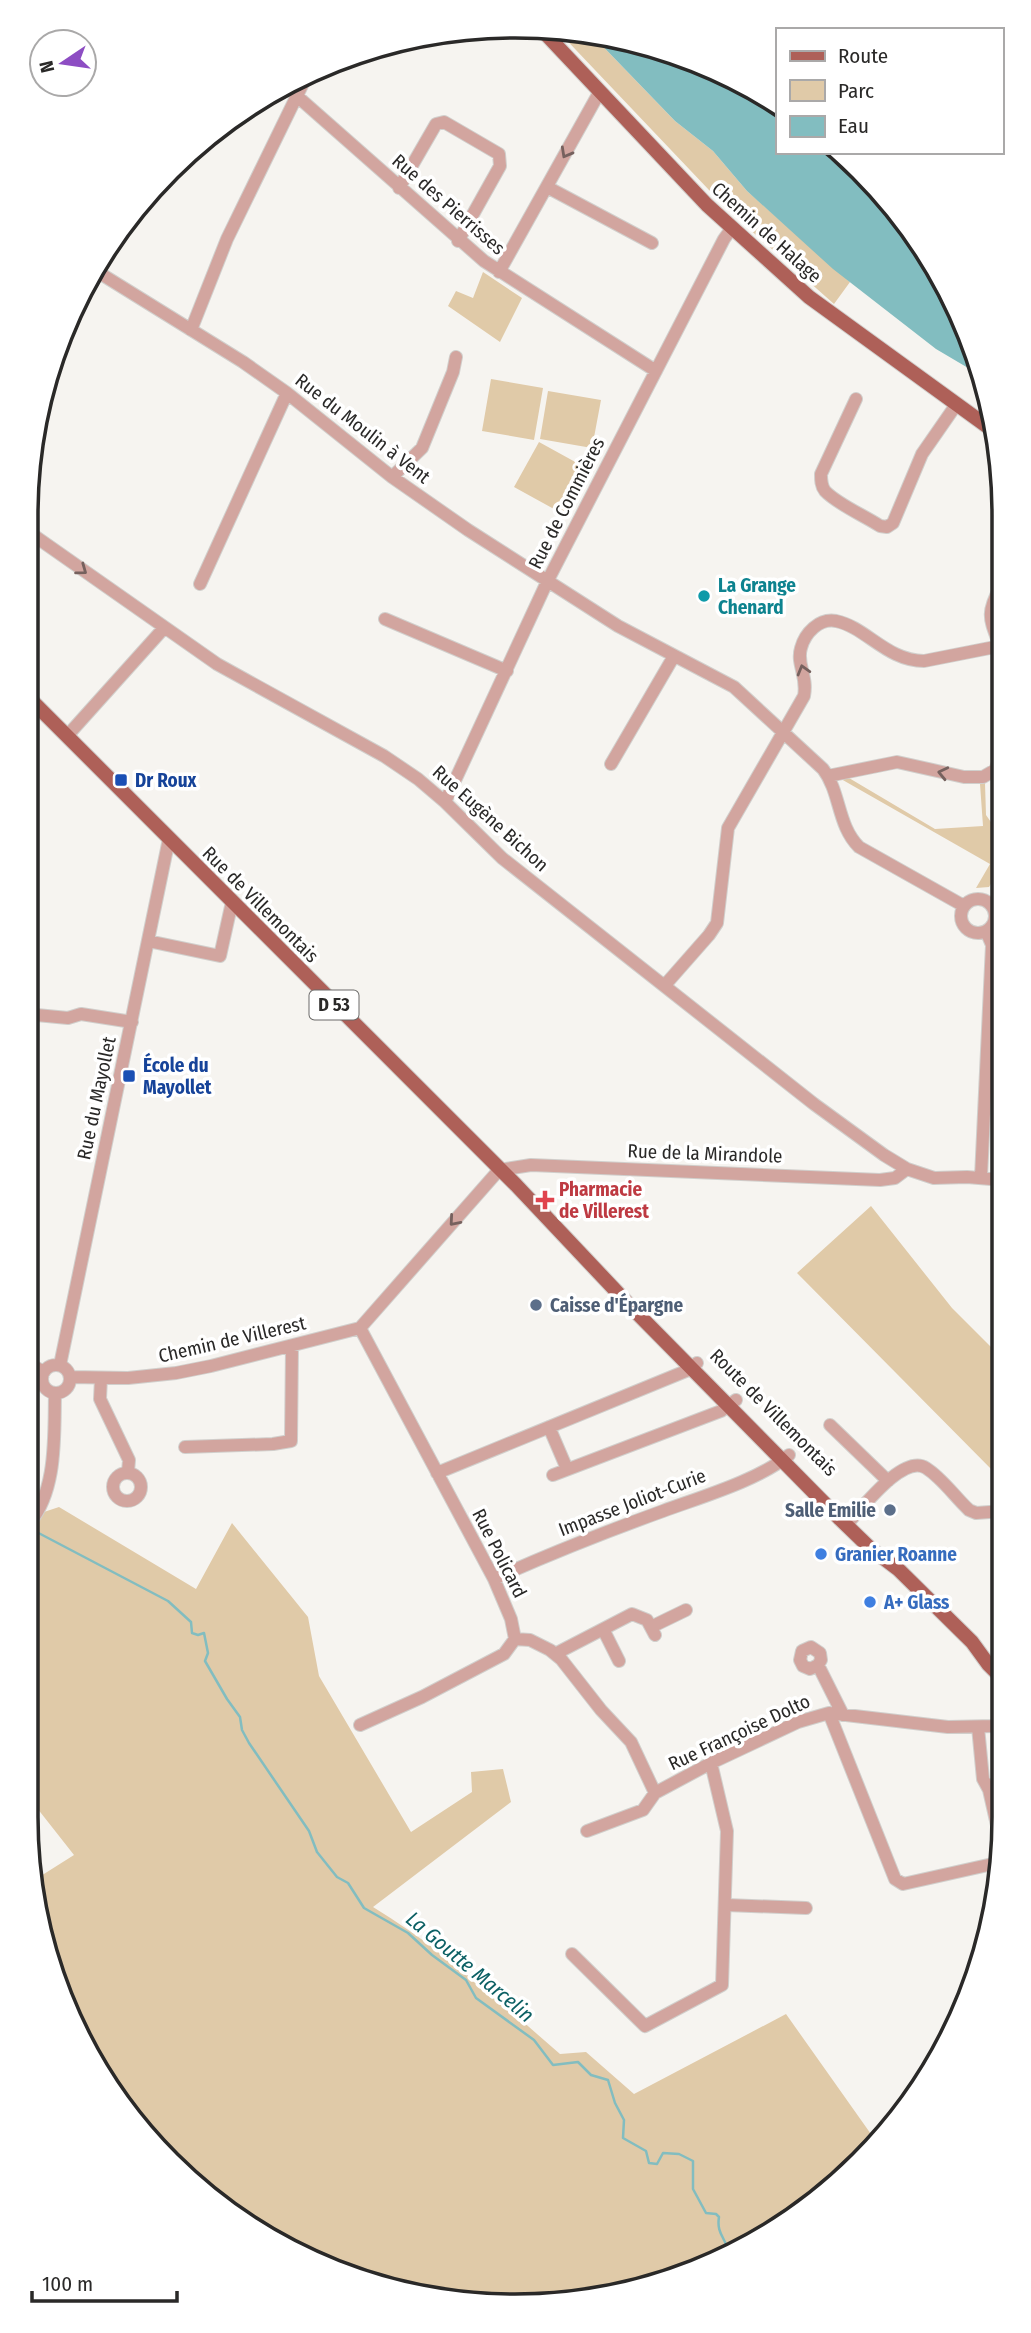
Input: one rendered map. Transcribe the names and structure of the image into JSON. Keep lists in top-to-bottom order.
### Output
{
  "streets": {
    "main road": [
      "Chemin de Halage",
      "Rue de Villemontais",
      "D 53",
      "Route de Villemontais"
    ],
    "street": [
      "Rue des Pierrisses",
      "Rue du Moulin à Vent",
      "Rue de Commières",
      "Rue Eugène Bichon",
      "Rue du Mayollet",
      "Rue de la Mirandole",
      "Chemin de Villerest",
      "Impasse Joliot-Curie",
      "Rue Policard",
      "Rue Françoise Dolto"
    ]
  },
  "crossings": [
    ["Rue des Pierrisses", "Rue de Commières"],
    ["Chemin de Halage", "Rue de Commières"],
    ["Rue du Moulin à Vent", "Rue de Commières"],
    ["Rue de Commières", "Rue Eugène Bichon"],
    ["Rue Eugène Bichon", "Rue de la Mirandole"],
    ["Rue de Villemontais", "Rue du Mayollet"],
    ["Rue de Villemontais", "Rue de la Mirandole"],
    ["Rue de Villemontais", "Route de Villemontais"],
    ["Rue du Mayollet", "Chemin de Villerest"],
    ["Rue de la Mirandole", "Route de Villemontais"],
    ["Chemin de Villerest", "Rue Policard"],
    ["Route de Villemontais", "Impasse Joliot-Curie"],
    ["Impasse Joliot-Curie", "Rue Policard"]
  ],
  "water": ["La Goutte Marcelin"],
  "places": {
    "other": [
      "La Grange Chenard",
      "Caisse d'Épargne",
      "Salle Emilie",
      "Granier Roanne",
      "A+ Glass"
    ],
    "transit": ["Dr Roux", "École du Mayollet"],
    "health": ["Pharmacie de Villerest"]
  },
  "legend": ["Route", "Parc", "Eau"],
  "scale_bar": "100 m",
  "north": "left"
}
